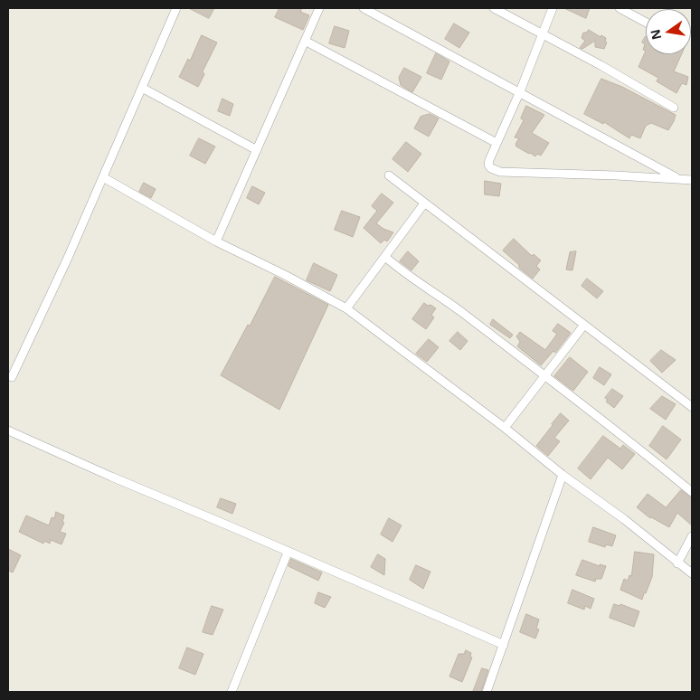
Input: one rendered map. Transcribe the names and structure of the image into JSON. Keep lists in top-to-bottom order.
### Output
{
  "north": "left"
}
